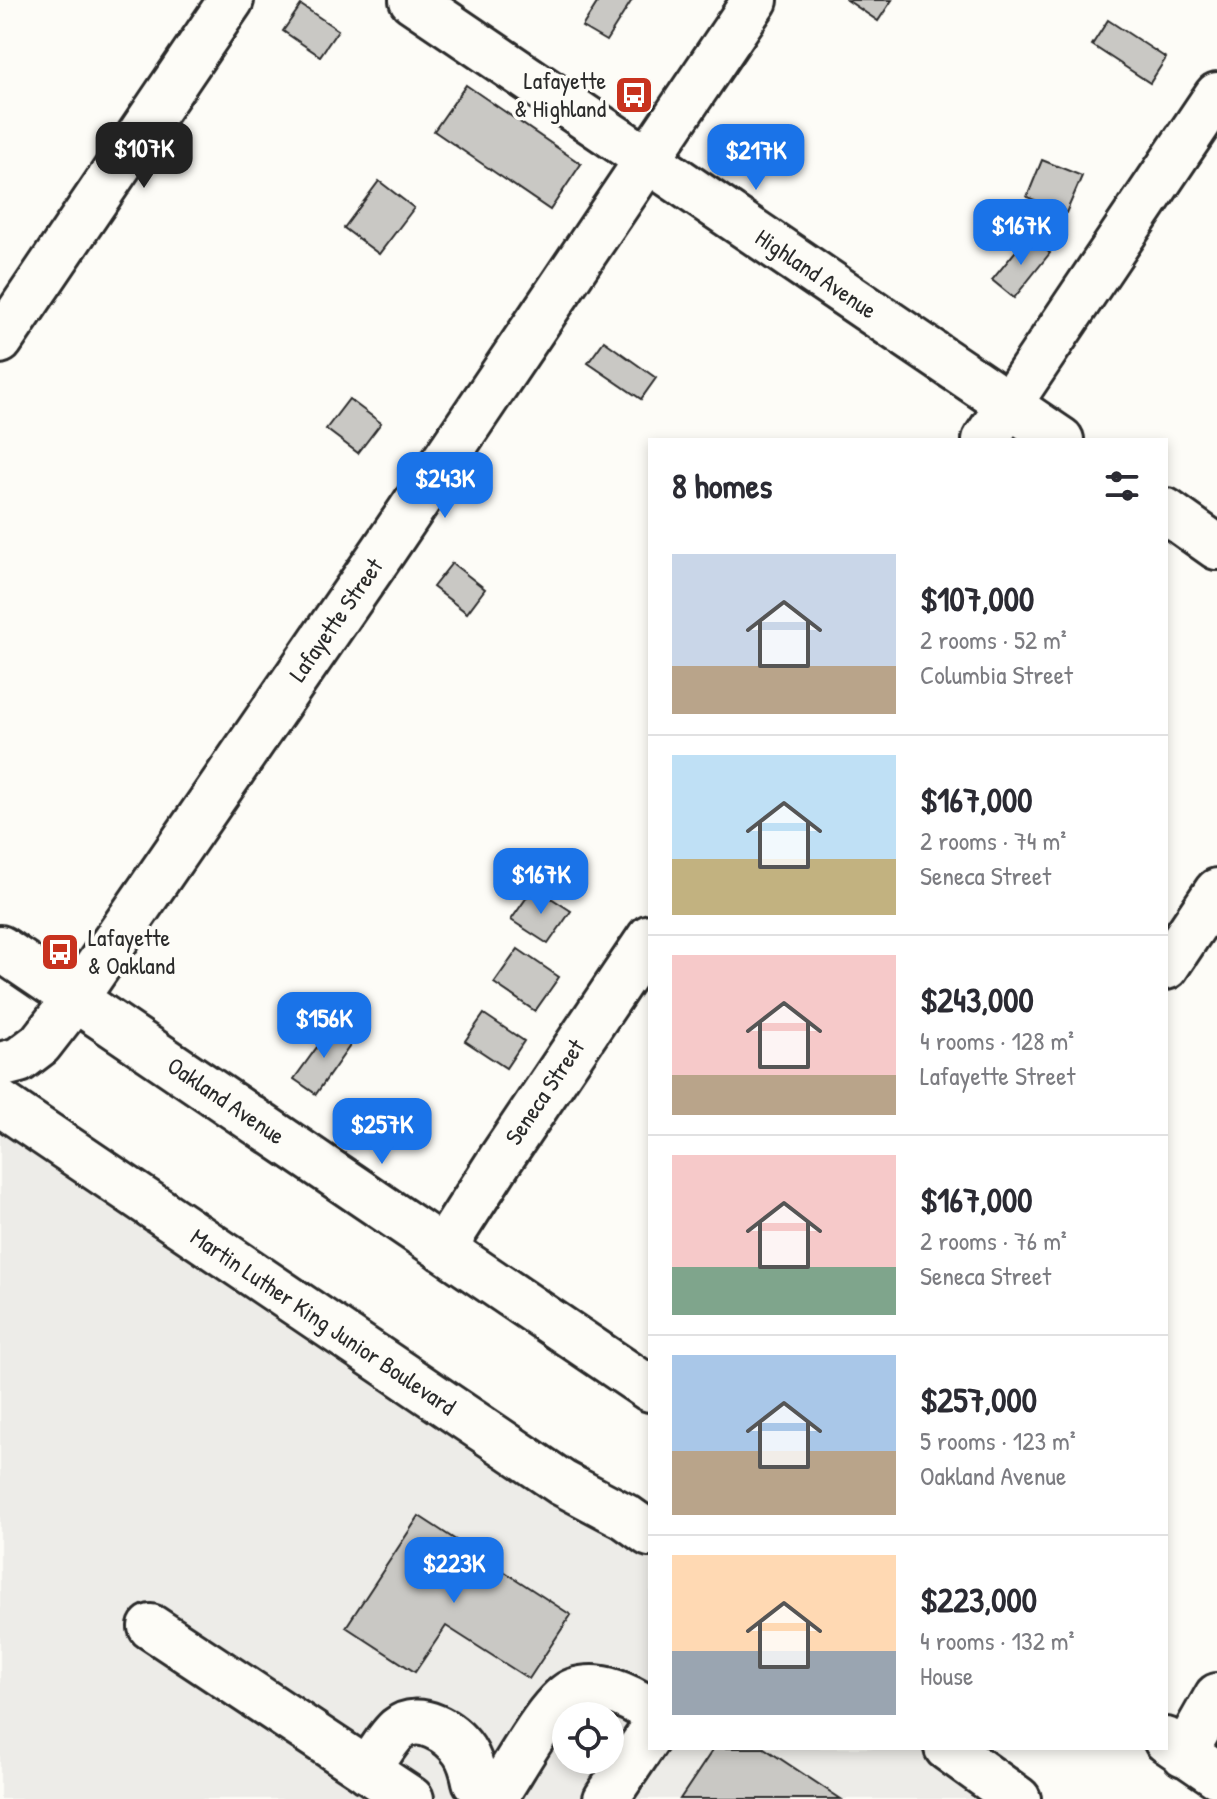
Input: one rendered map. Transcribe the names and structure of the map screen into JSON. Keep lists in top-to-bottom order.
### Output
{
  "streets": {
    "street": [
      "Highland Avenue",
      "Lafayette Street",
      "Seneca Street",
      "Oakland Avenue",
      "Martin Luther King Junior Boulevard"
    ]
  },
  "crossings": [
    ["Highland Avenue", "Lafayette Street"],
    ["Lafayette Street", "Oakland Avenue"],
    ["Seneca Street", "Oakland Avenue"]
  ],
  "places": {
    "bus stop": ["Lafayette & Highland", "Lafayette & Oakland"]
  },
  "page": {
    "price": [
      "$107K",
      "$217K",
      "$167K",
      "$243K",
      "$167K",
      "$156K",
      "$257K",
      "$223K"
    ],
    "heading": "8 homes",
    "list": [
      {
        "name": "$107,000",
        "note": "2 rooms · 52 m² · Columbia Street"
      },
      {
        "name": "$167,000",
        "note": "2 rooms · 74 m² · Seneca Street"
      },
      {
        "name": "$243,000",
        "note": "4 rooms · 128 m² · Lafayette Street"
      },
      {
        "name": "$167,000",
        "note": "2 rooms · 76 m² · Seneca Street"
      },
      {
        "name": "$257,000",
        "note": "5 rooms · 123 m² · Oakland Avenue"
      },
      {
        "name": "$223,000",
        "note": "4 rooms · 132 m² · House"
      }
    ]
  }
}
